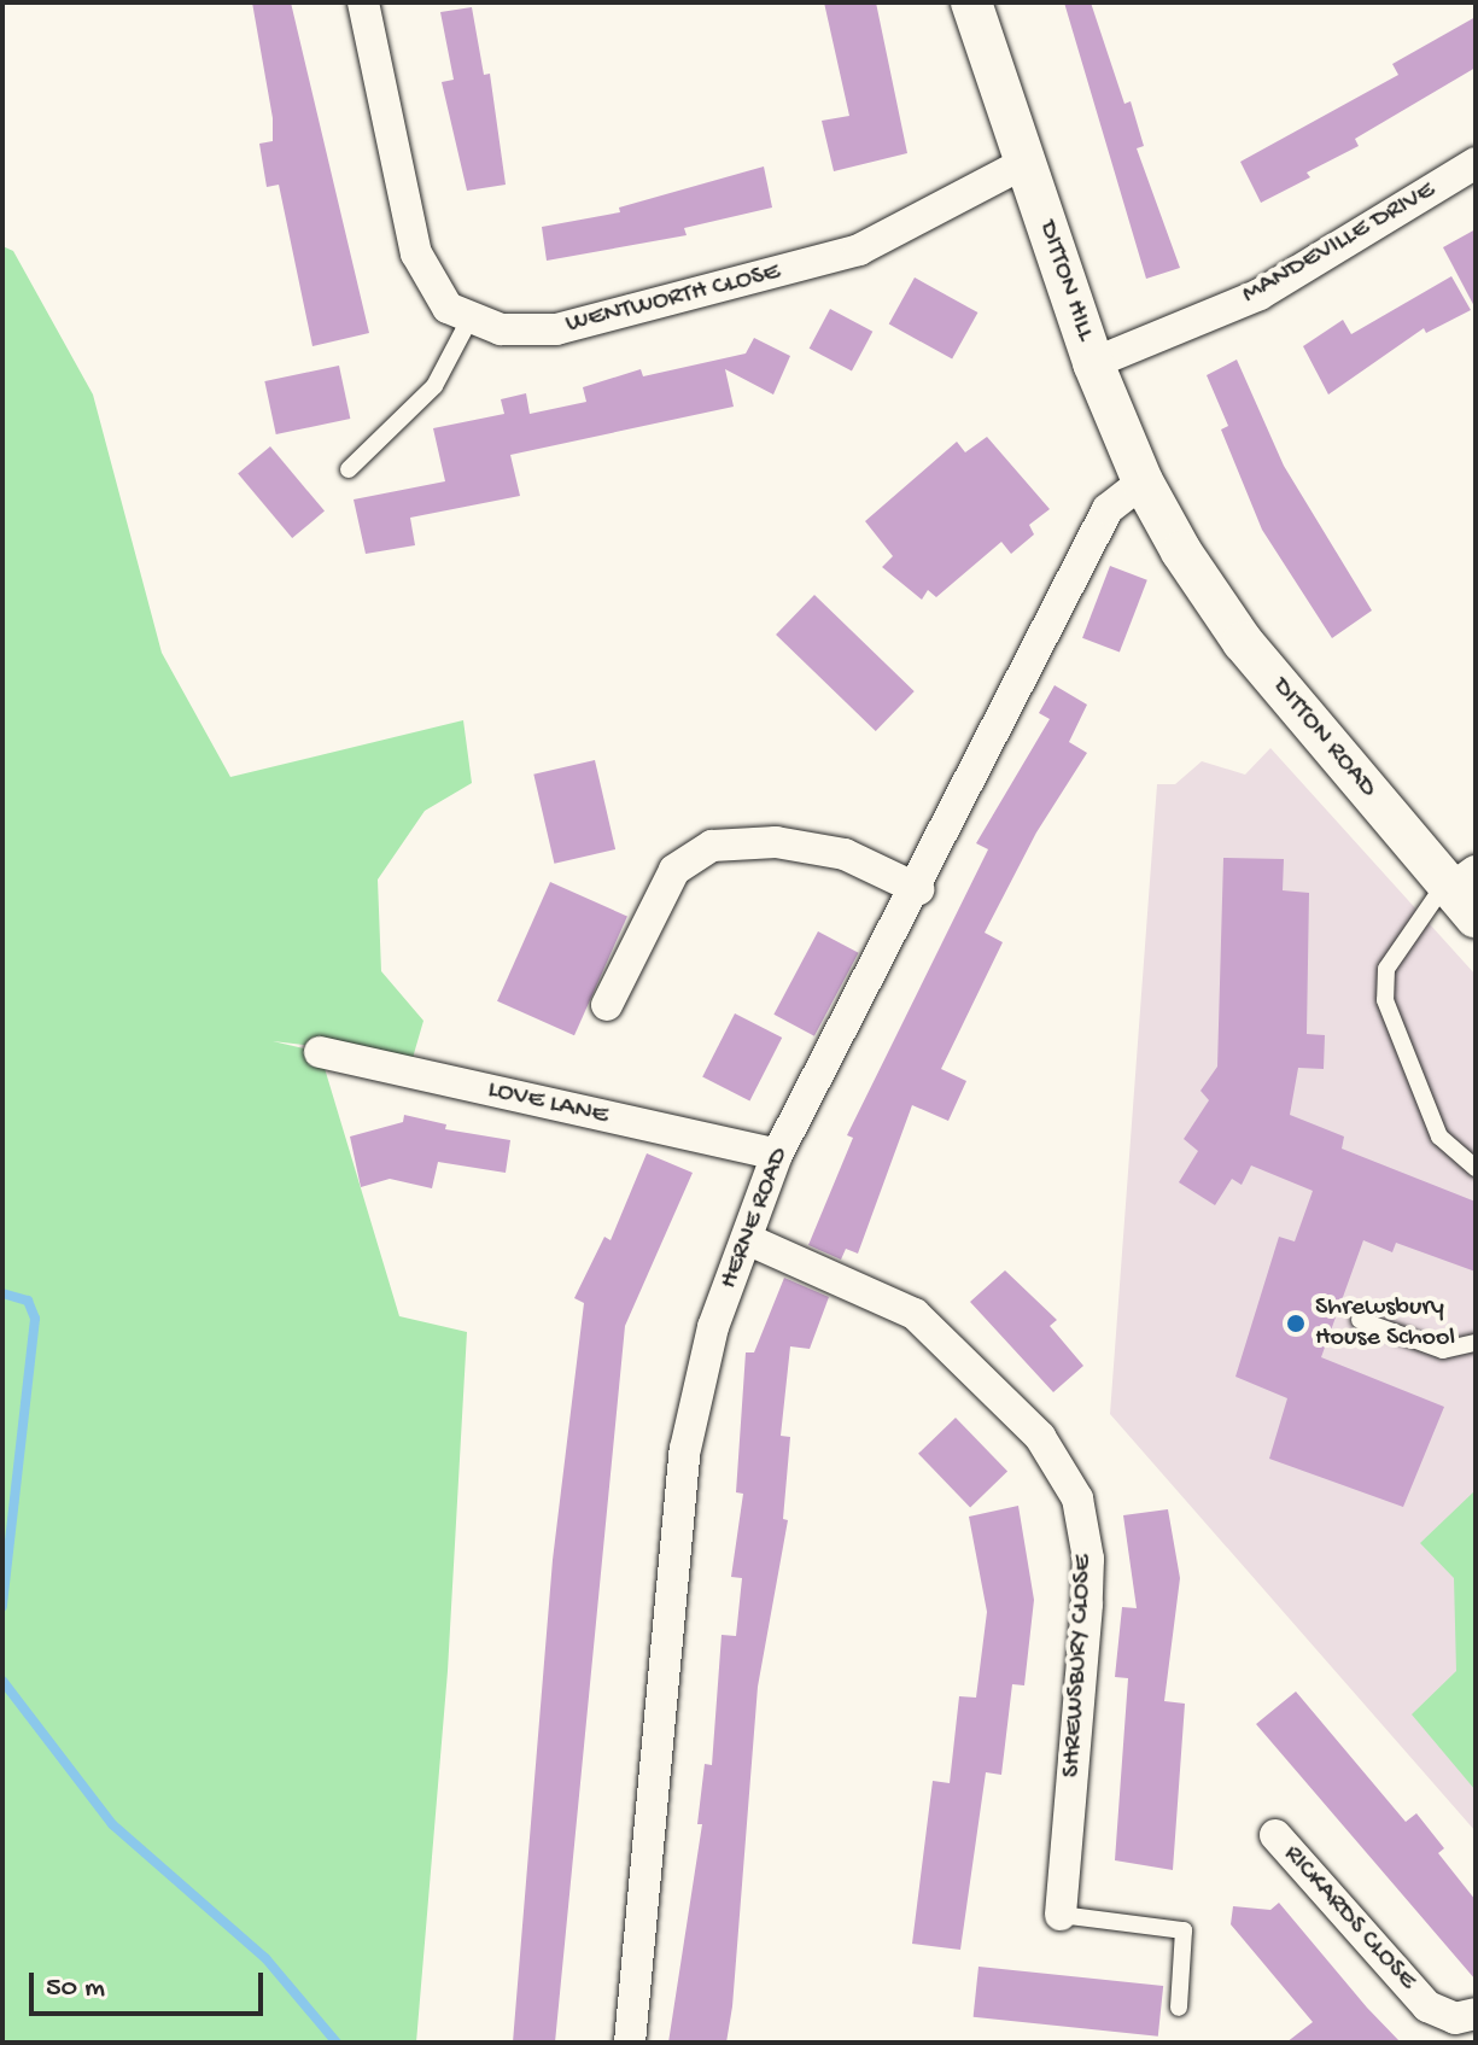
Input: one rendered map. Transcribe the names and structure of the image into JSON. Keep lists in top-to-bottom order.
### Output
{
  "streets": {
    "street": [
      "MANDEVILLE DRIVE",
      "DITTON HILL",
      "WENTWORTH CLOSE",
      "DITTON ROAD",
      "LOVE LANE",
      "HERNE ROAD",
      "SHREWSBURY CLOSE",
      "RICKARDS CLOSE"
    ]
  },
  "crossings": [
    ["MANDEVILLE DRIVE", "DITTON HILL"],
    ["DITTON HILL", "WENTWORTH CLOSE"],
    ["DITTON HILL", "DITTON ROAD"],
    ["DITTON HILL", "HERNE ROAD"],
    ["LOVE LANE", "HERNE ROAD"],
    ["HERNE ROAD", "SHREWSBURY CLOSE"]
  ],
  "places": ["Shrewsbury House School"],
  "scale_bar": "50 m"
}
